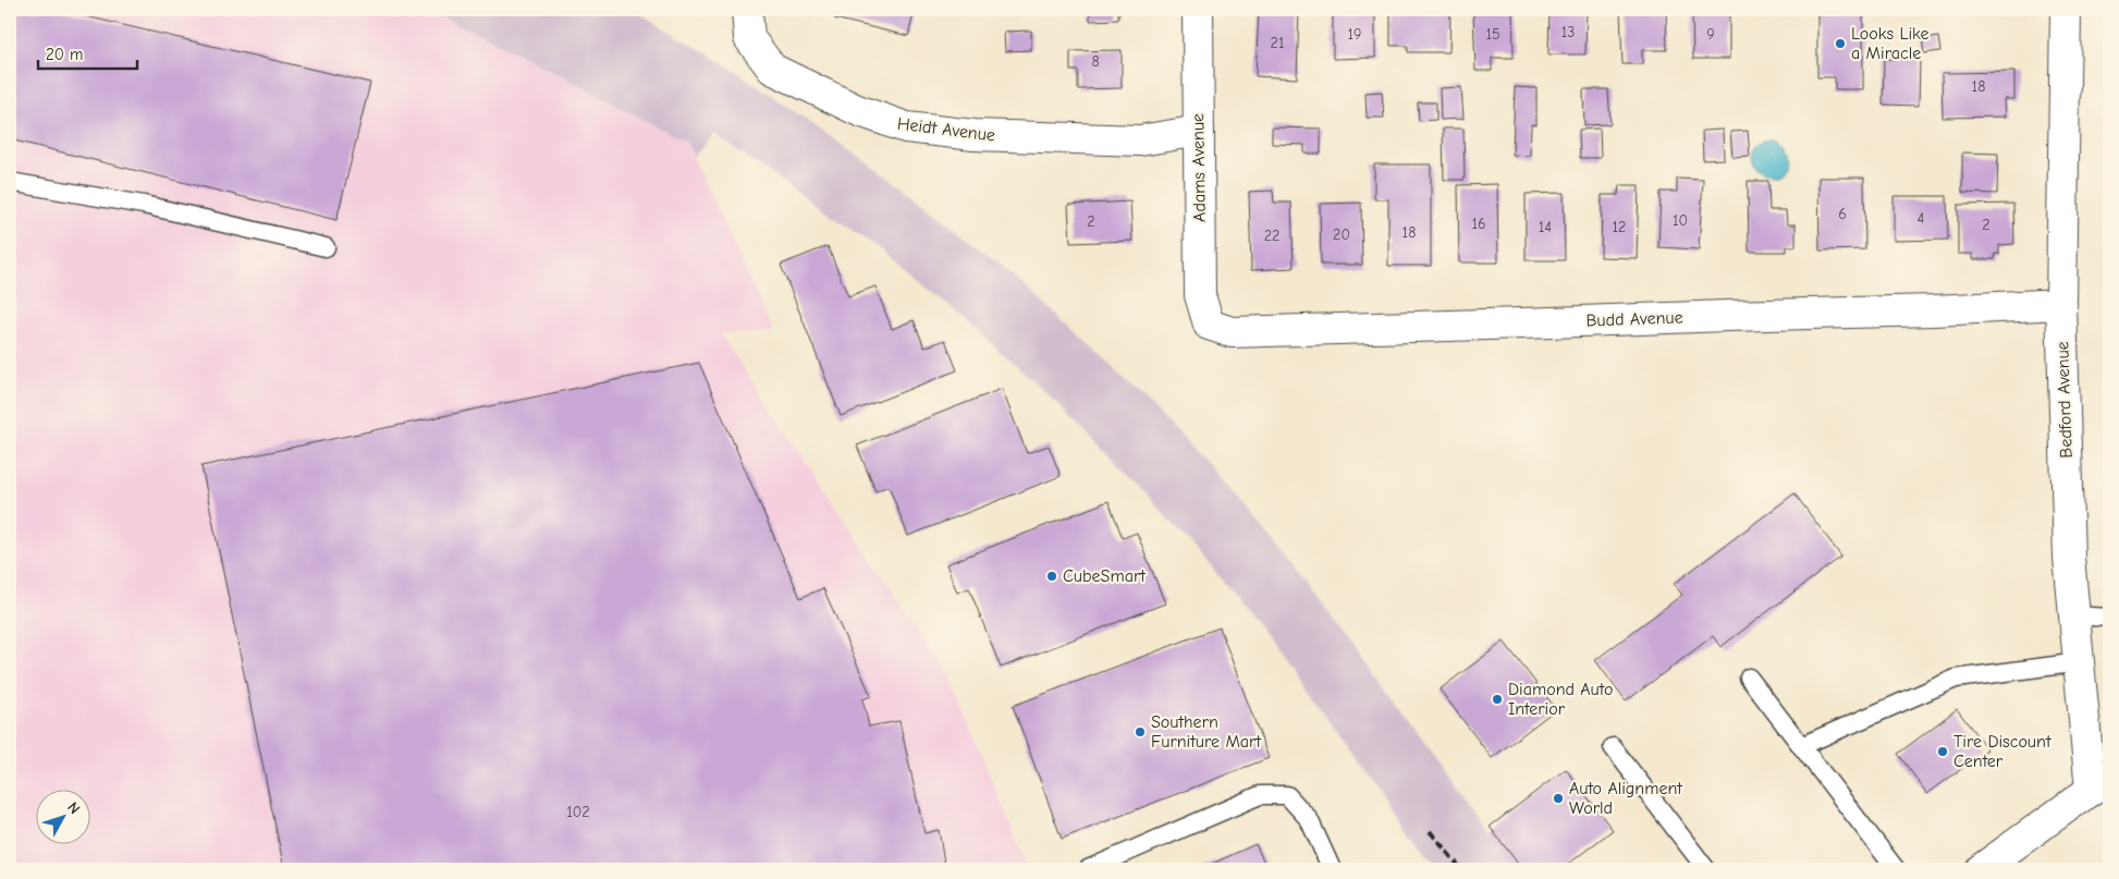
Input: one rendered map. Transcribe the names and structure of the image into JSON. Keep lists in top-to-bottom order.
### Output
{
  "streets": {
    "street": [
      "Heidt Avenue",
      "Adams Avenue",
      "Budd Avenue",
      "Bedford Avenue"
    ]
  },
  "crossings": [
    ["Heidt Avenue", "Adams Avenue"],
    ["Adams Avenue", "Budd Avenue"],
    ["Budd Avenue", "Bedford Avenue"]
  ],
  "places": [
    "Looks Like a Miracle",
    "CubeSmart",
    "Diamond Auto Interior",
    "Southern Furniture Mart",
    "Tire Discount Center",
    "Auto Alignment World"
  ],
  "house_numbers": [
    "13",
    "19",
    "15",
    "9",
    "21",
    "8",
    "18",
    "6",
    "4",
    "10",
    "2",
    "16",
    "2",
    "14",
    "12",
    "18",
    "20",
    "22",
    "102"
  ],
  "scale_bar": "20 m",
  "north": "top right"
}
